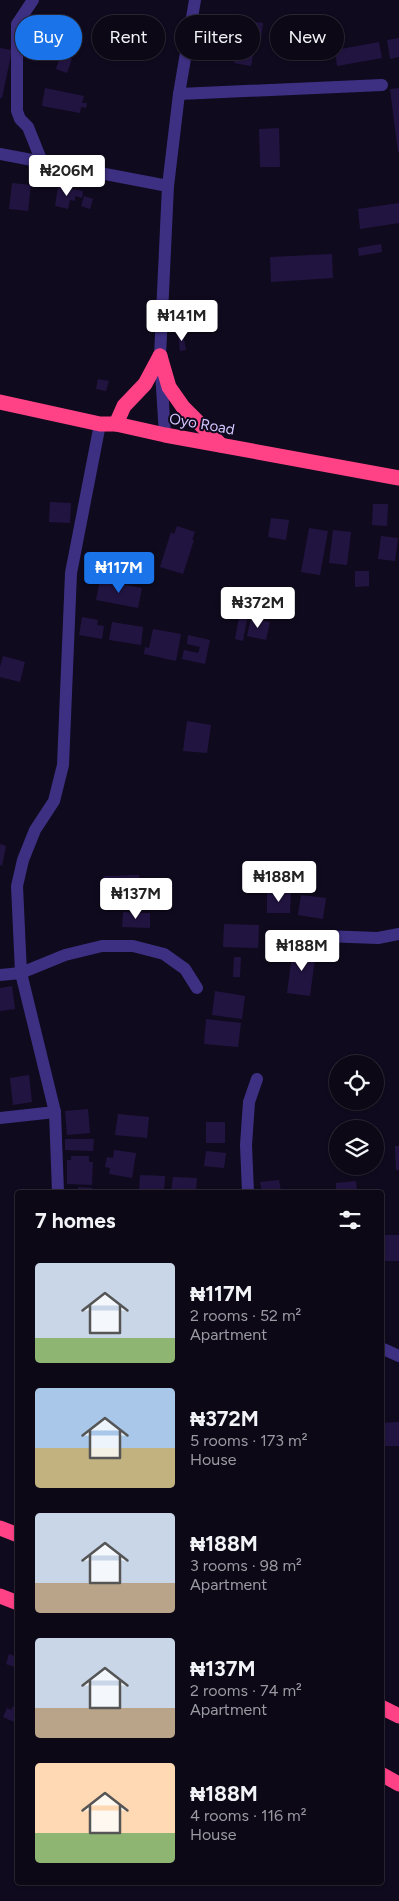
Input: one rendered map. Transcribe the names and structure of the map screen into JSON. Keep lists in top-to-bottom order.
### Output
{
  "streets": {
    "highway": ["Oyo Road"]
  },
  "page": {
    "chip": [
      "Buy",
      "Rent",
      "Filters",
      "New"
    ],
    "price": [
      "₦206M",
      "₦141M",
      "₦117M",
      "₦372M",
      "₦188M",
      "₦137M",
      "₦188M"
    ],
    "heading": "7 homes",
    "list": [
      {
        "name": "₦117M",
        "note": "2 rooms · 52 m² · Apartment"
      },
      {
        "name": "₦372M",
        "note": "5 rooms · 173 m² · House"
      },
      {
        "name": "₦188M",
        "note": "3 rooms · 98 m² · Apartment"
      },
      {
        "name": "₦137M",
        "note": "2 rooms · 74 m² · Apartment"
      },
      {
        "name": "₦188M",
        "note": "4 rooms · 116 m² · House"
      }
    ]
  }
}
